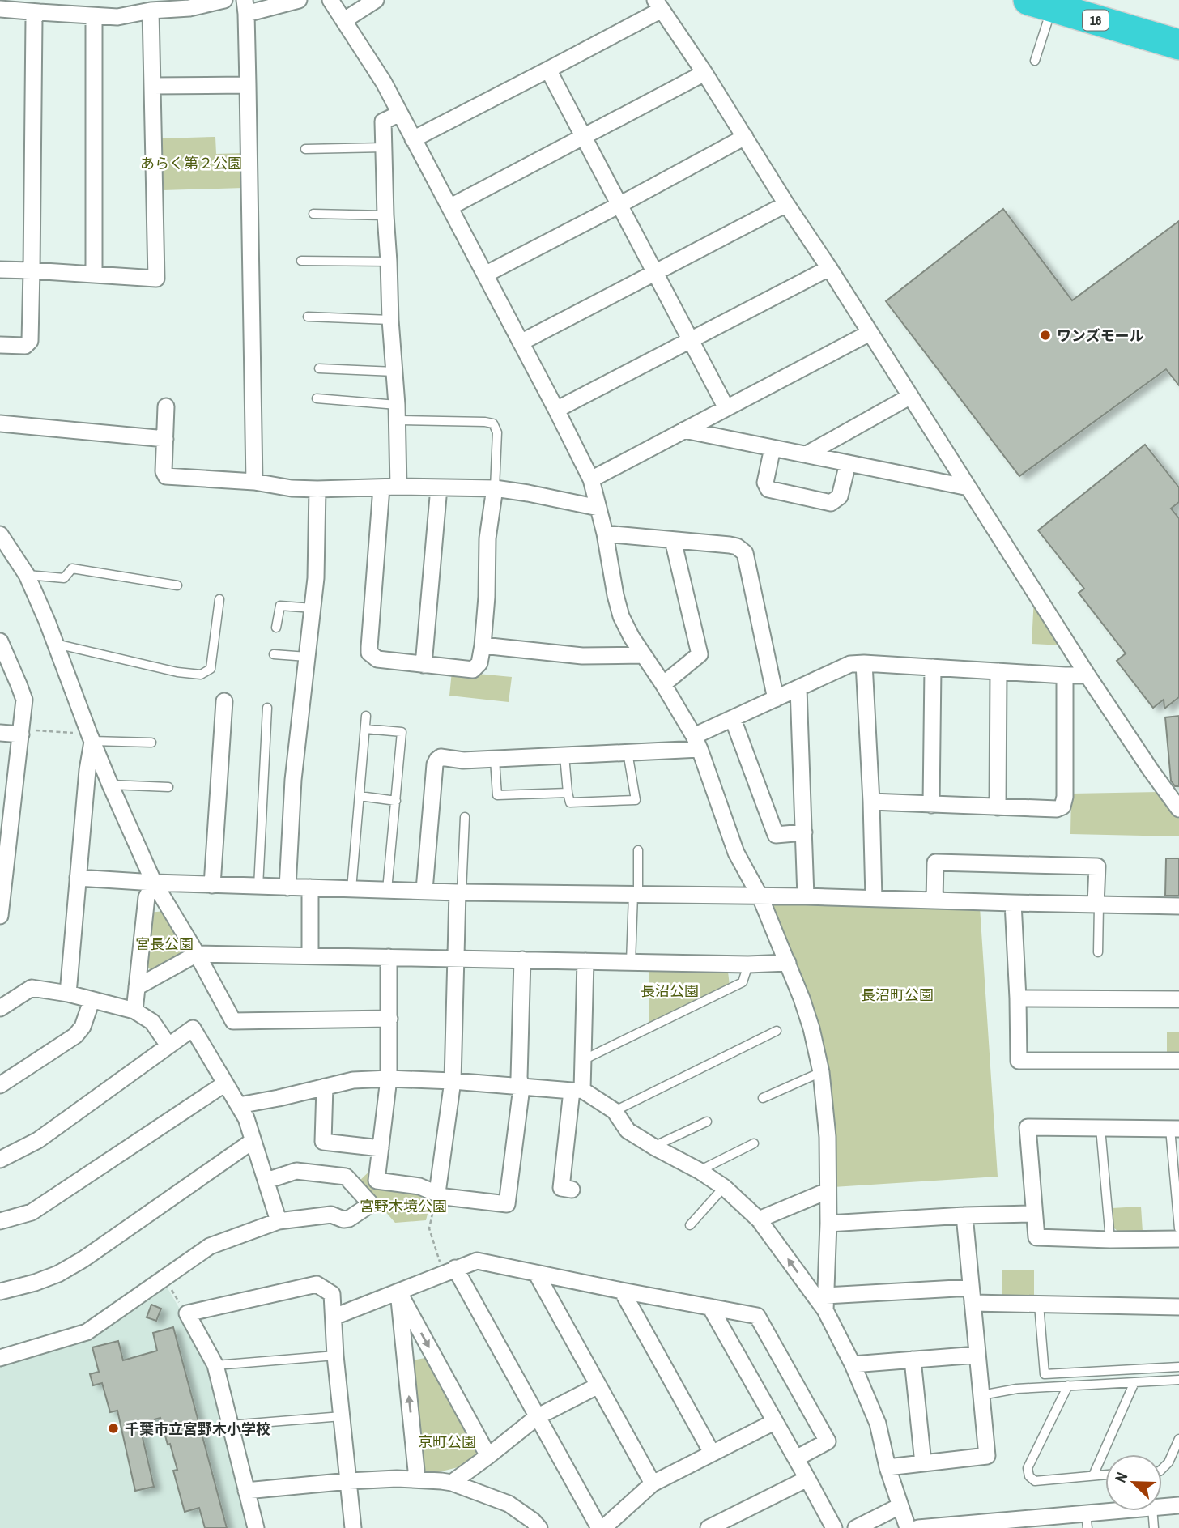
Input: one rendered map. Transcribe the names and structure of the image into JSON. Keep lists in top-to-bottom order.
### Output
{
  "streets": {
    "highway": ["16"]
  },
  "parks": [
    "あらく第２公園",
    "宮長公園",
    "長沼公園",
    "長沼町公園",
    "宮野木境公園",
    "京町公園"
  ],
  "places": ["ワンズモール", "千葉市立宮野木小学校"],
  "north": "top left"
}
